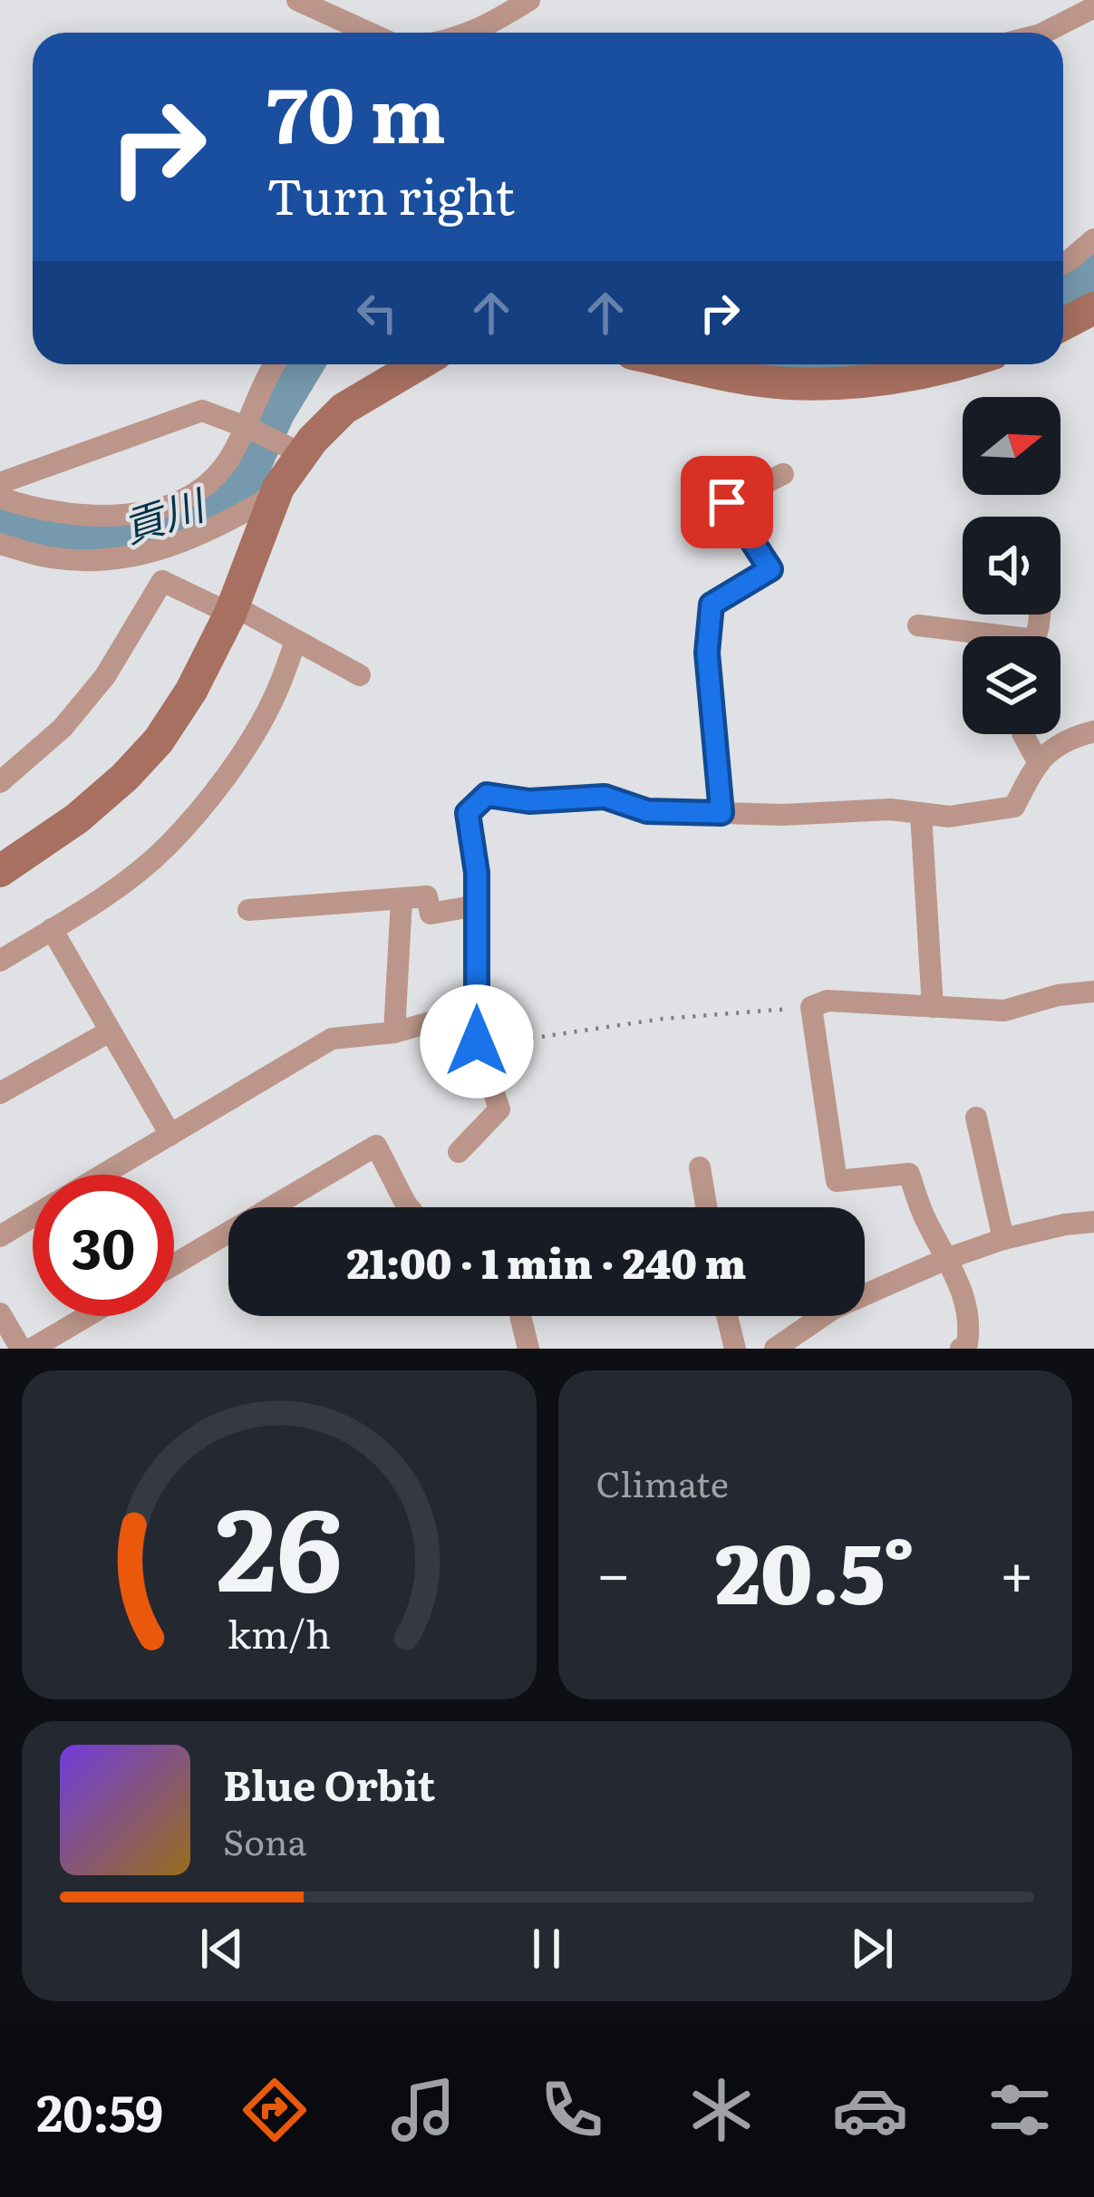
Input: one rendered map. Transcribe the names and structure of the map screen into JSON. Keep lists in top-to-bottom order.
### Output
{
  "water": ["貢川"],
  "north": "right",
  "page": {
    "turn": ["70 m", "Turn right"],
    "limit": "30",
    "trip": "21:00 · 1 min · 240 m",
    "tile": "Climate",
    "heat": ["−", "20.5°", "+"],
    "song": ["Blue Orbit", "Sona"],
    "tabs": "20:59",
    "gauge": ["26", "km/h"]
  }
}
